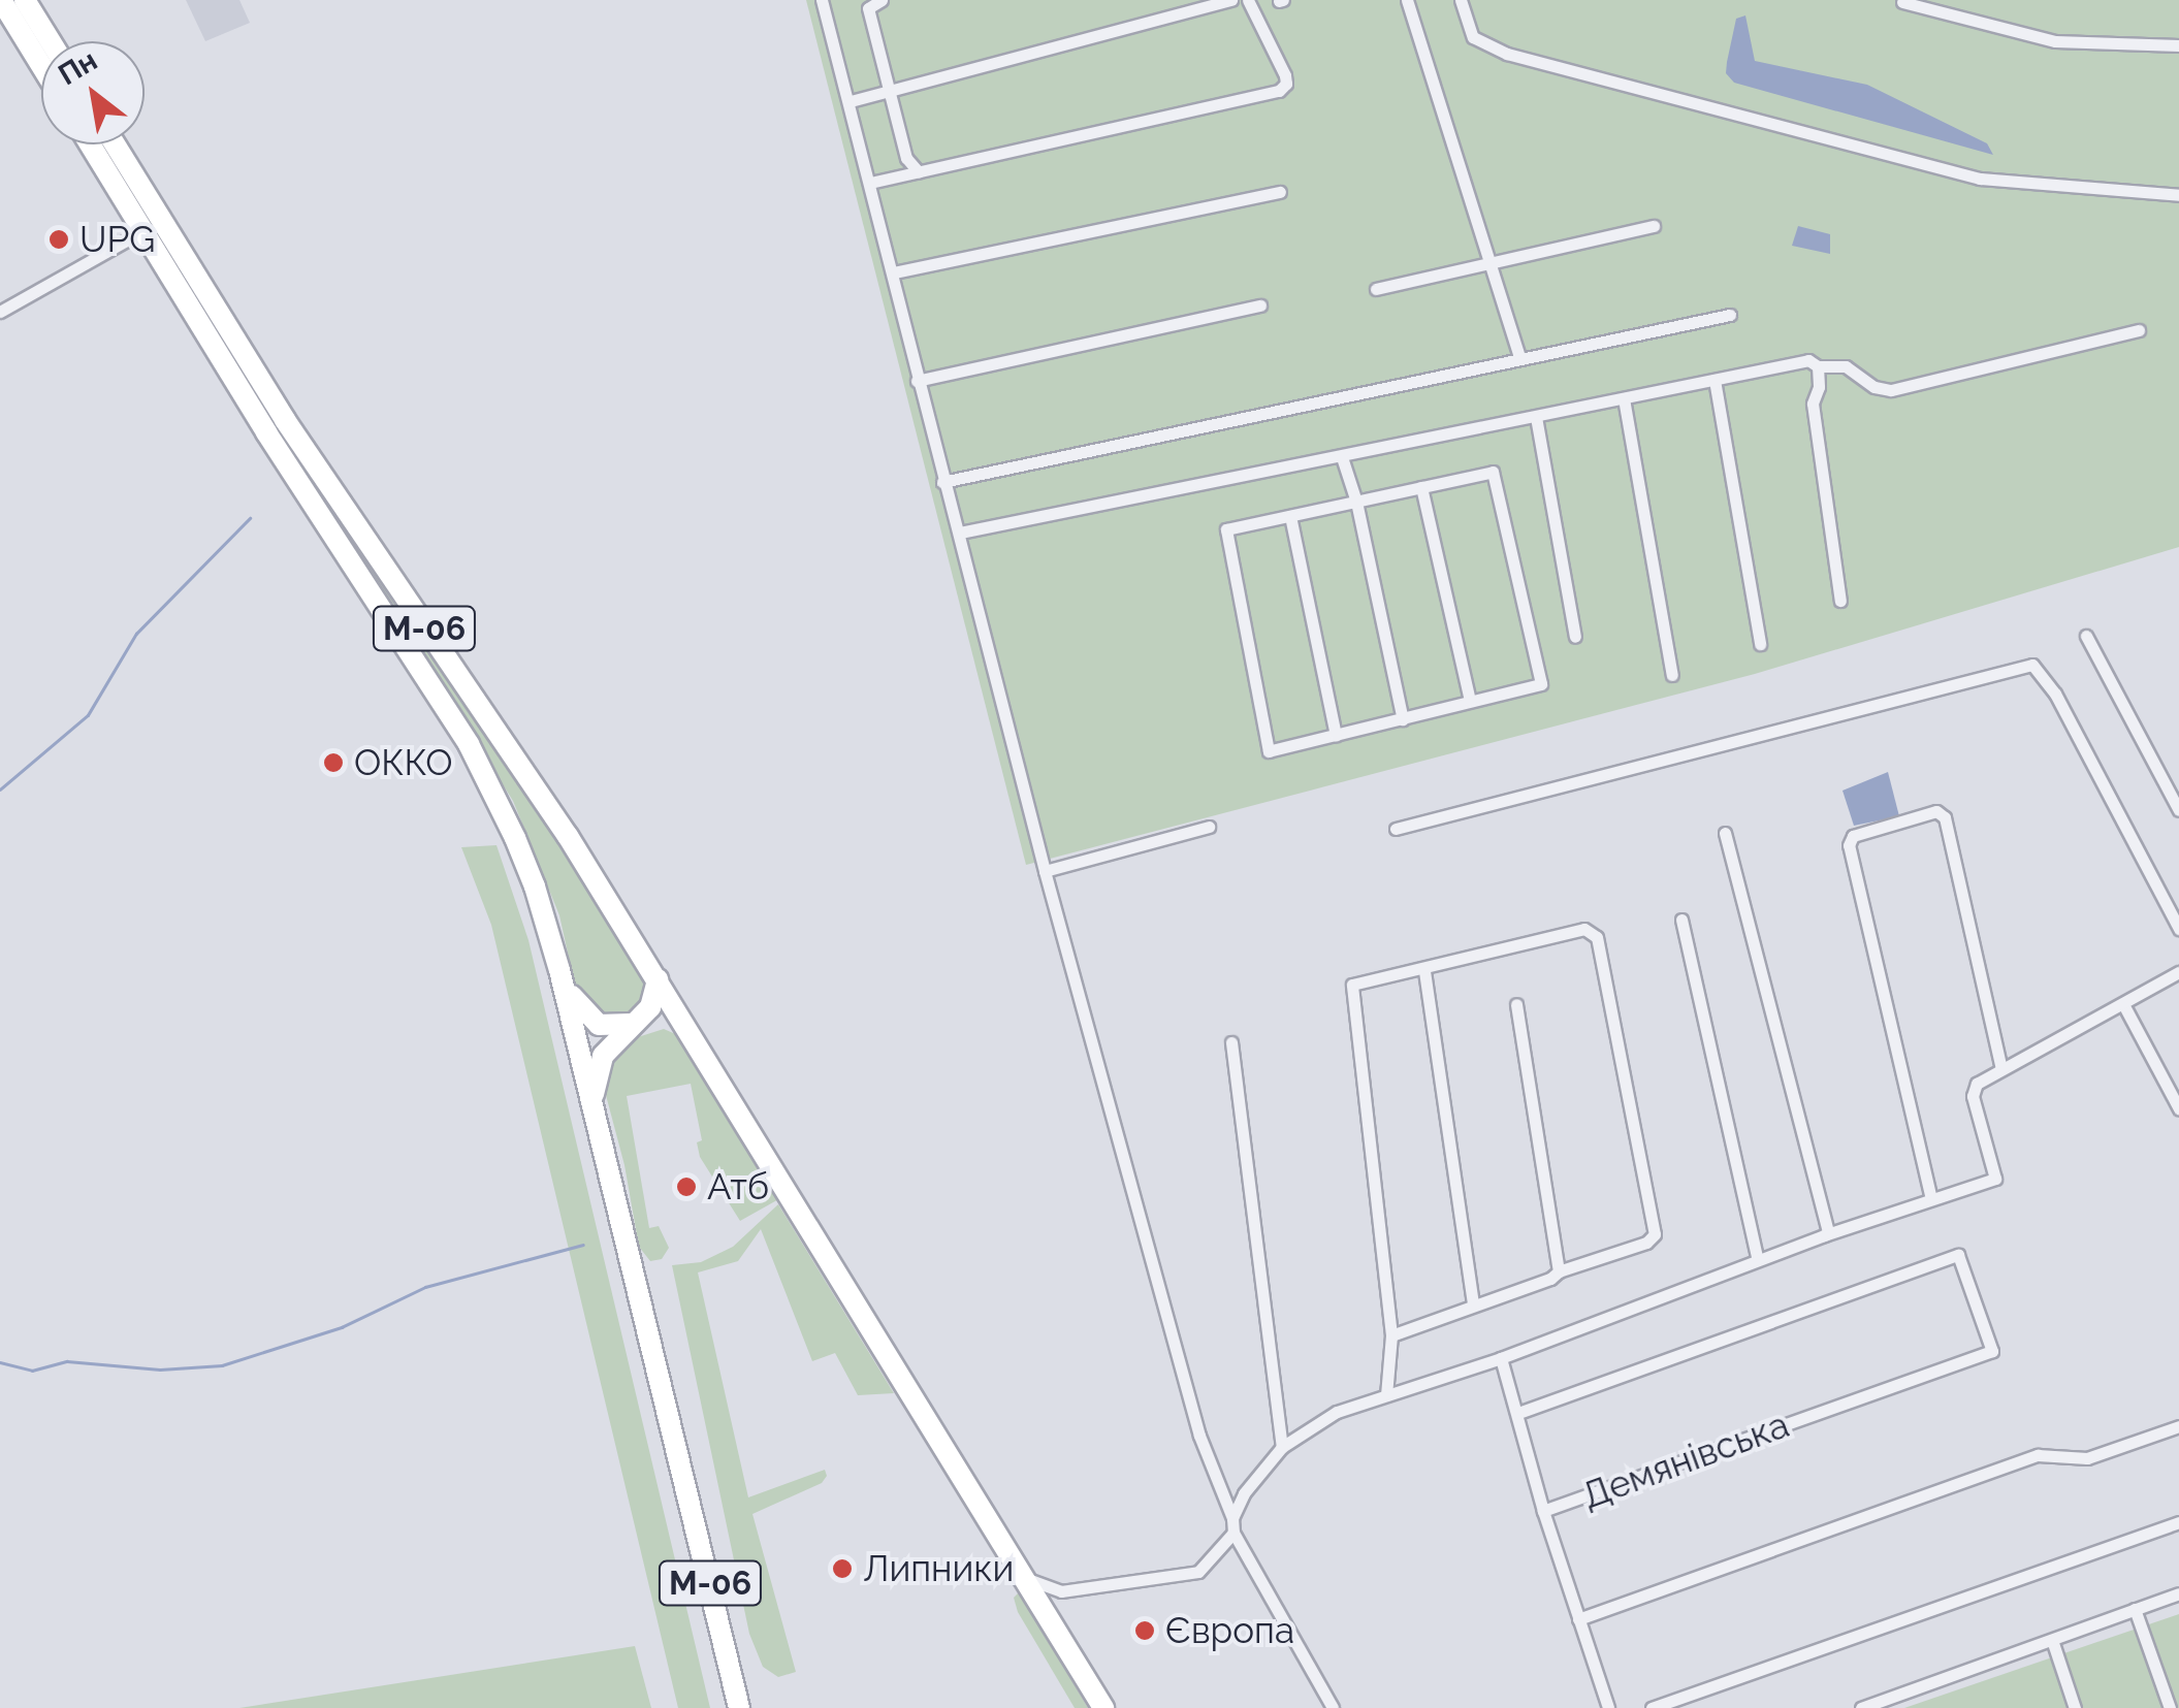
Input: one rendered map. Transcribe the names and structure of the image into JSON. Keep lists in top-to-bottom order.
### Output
{
  "streets": {
    "highway": ["М-06"],
    "street": ["Демянівська"]
  },
  "places": [
    "UPG",
    "ОККО",
    "Атб",
    "Липники",
    "Європа"
  ],
  "north": "top left"
}
